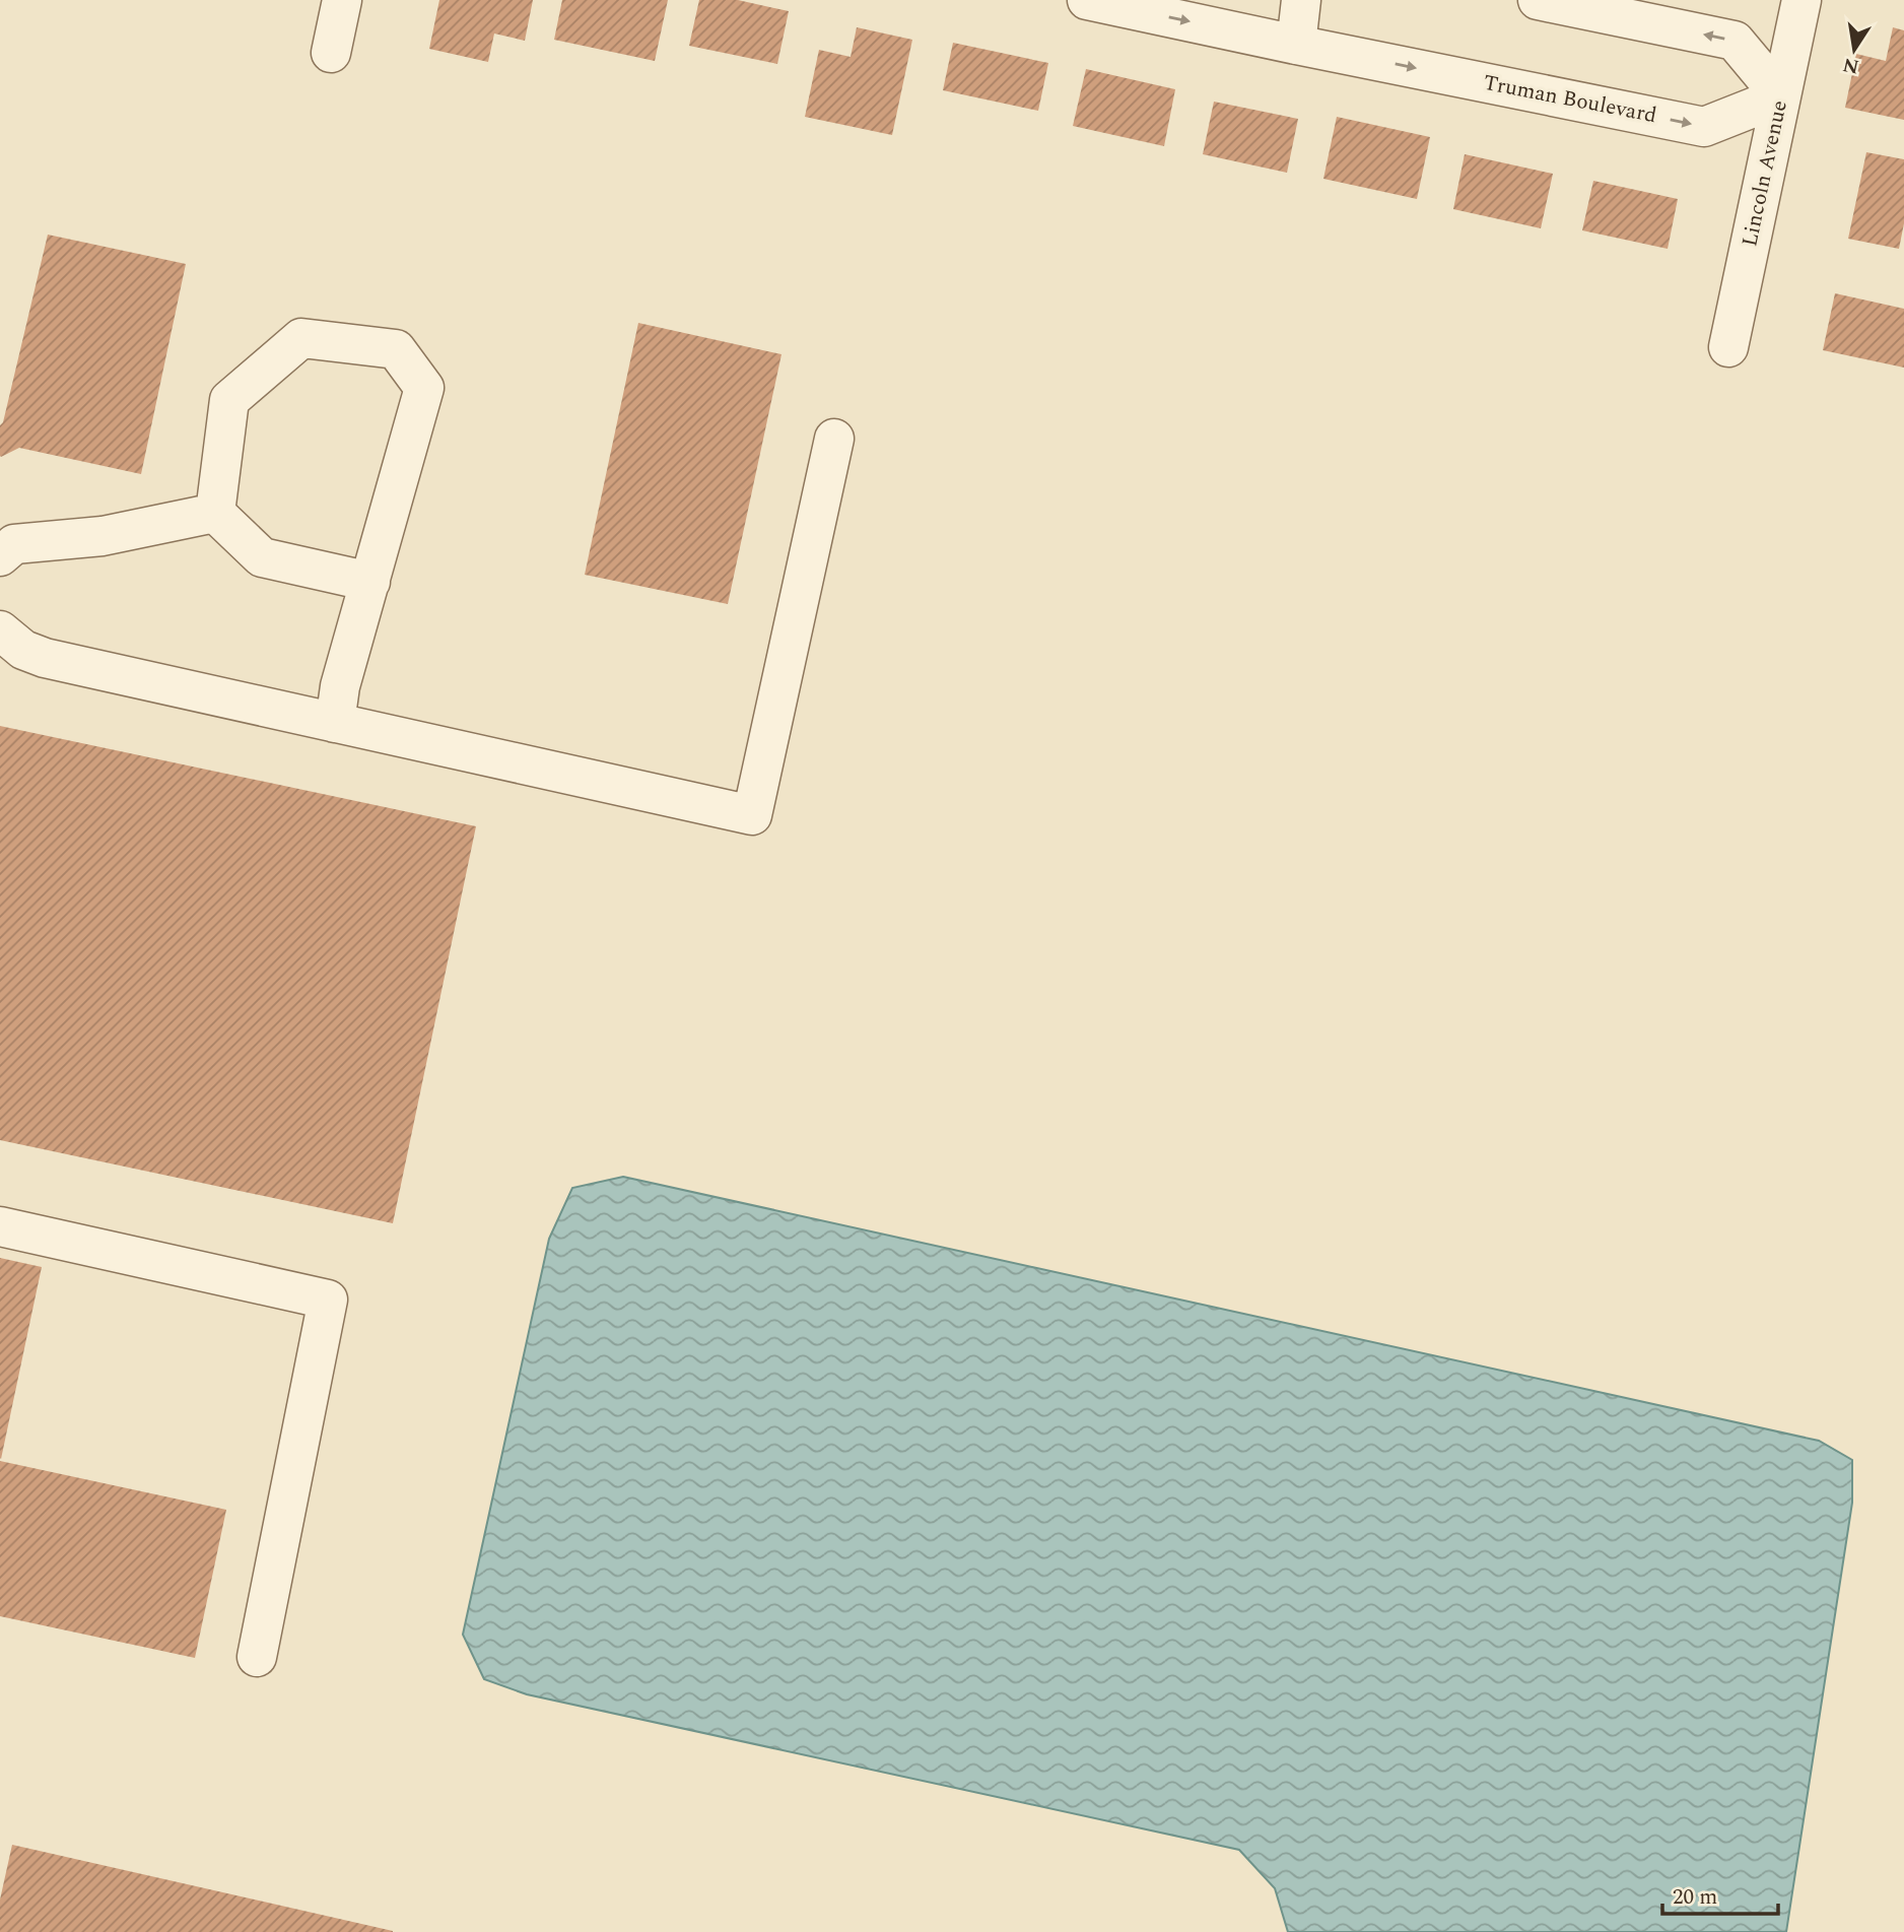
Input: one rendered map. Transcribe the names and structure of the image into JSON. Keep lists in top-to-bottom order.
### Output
{
  "streets": {
    "street": ["Truman Boulevard", "Lincoln Avenue"]
  },
  "crossings": [
    ["Truman Boulevard", "Lincoln Avenue"]
  ],
  "scale_bar": "20 m",
  "north": "bottom"
}
